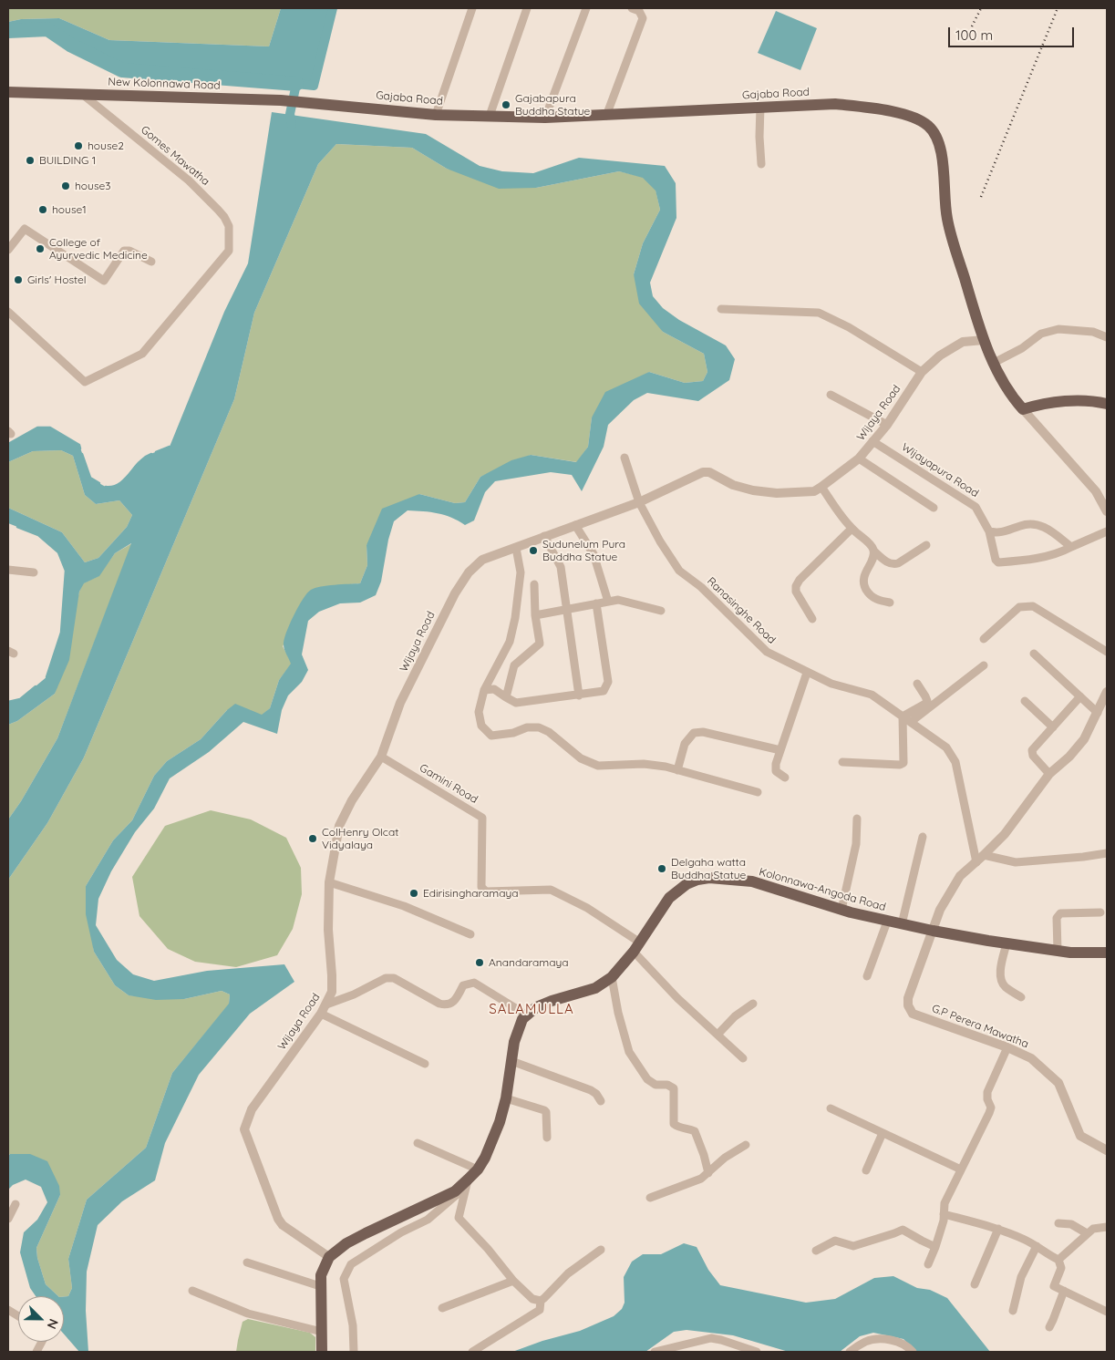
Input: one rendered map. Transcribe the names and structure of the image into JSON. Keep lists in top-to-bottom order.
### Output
{
  "streets": {
    "main road": ["New Kolonnawa Road", "Gajaba Road", "Kolonnawa-Angoda Road"],
    "street": [
      "Gomes Mawatha",
      "Wijaya Road",
      "Wijayapura Road",
      "Ranasinghe Road",
      "Gamini Road",
      "G.P Perera Mawatha"
    ]
  },
  "crossings": [
    ["New Kolonnawa Road", "Gajaba Road"],
    ["New Kolonnawa Road", "Gomes Mawatha"],
    ["Gajaba Road", "Wijaya Road"],
    ["Wijaya Road", "Wijayapura Road"],
    ["Wijaya Road", "Ranasinghe Road"],
    ["Wijaya Road", "Gamini Road"],
    ["Gamini Road", "Kolonnawa-Angoda Road"],
    ["Kolonnawa-Angoda Road", "G.P Perera Mawatha"]
  ],
  "districts": ["SALAMULLA"],
  "places": [
    "Gajabapura Buddha Statue",
    "house2",
    "BUILDING 1",
    "house3",
    "house1",
    "College of Ayurvedic Medicine",
    "Girls' Hostel",
    "Sudunelum Pura Buddha Statue",
    "ColHenry Olcat Vidyalaya",
    "Delgaha watta Buddha Statue",
    "Edirisingharamaya",
    "Anandaramaya"
  ],
  "scale_bar": "100 m",
  "north": "bottom right"
}
